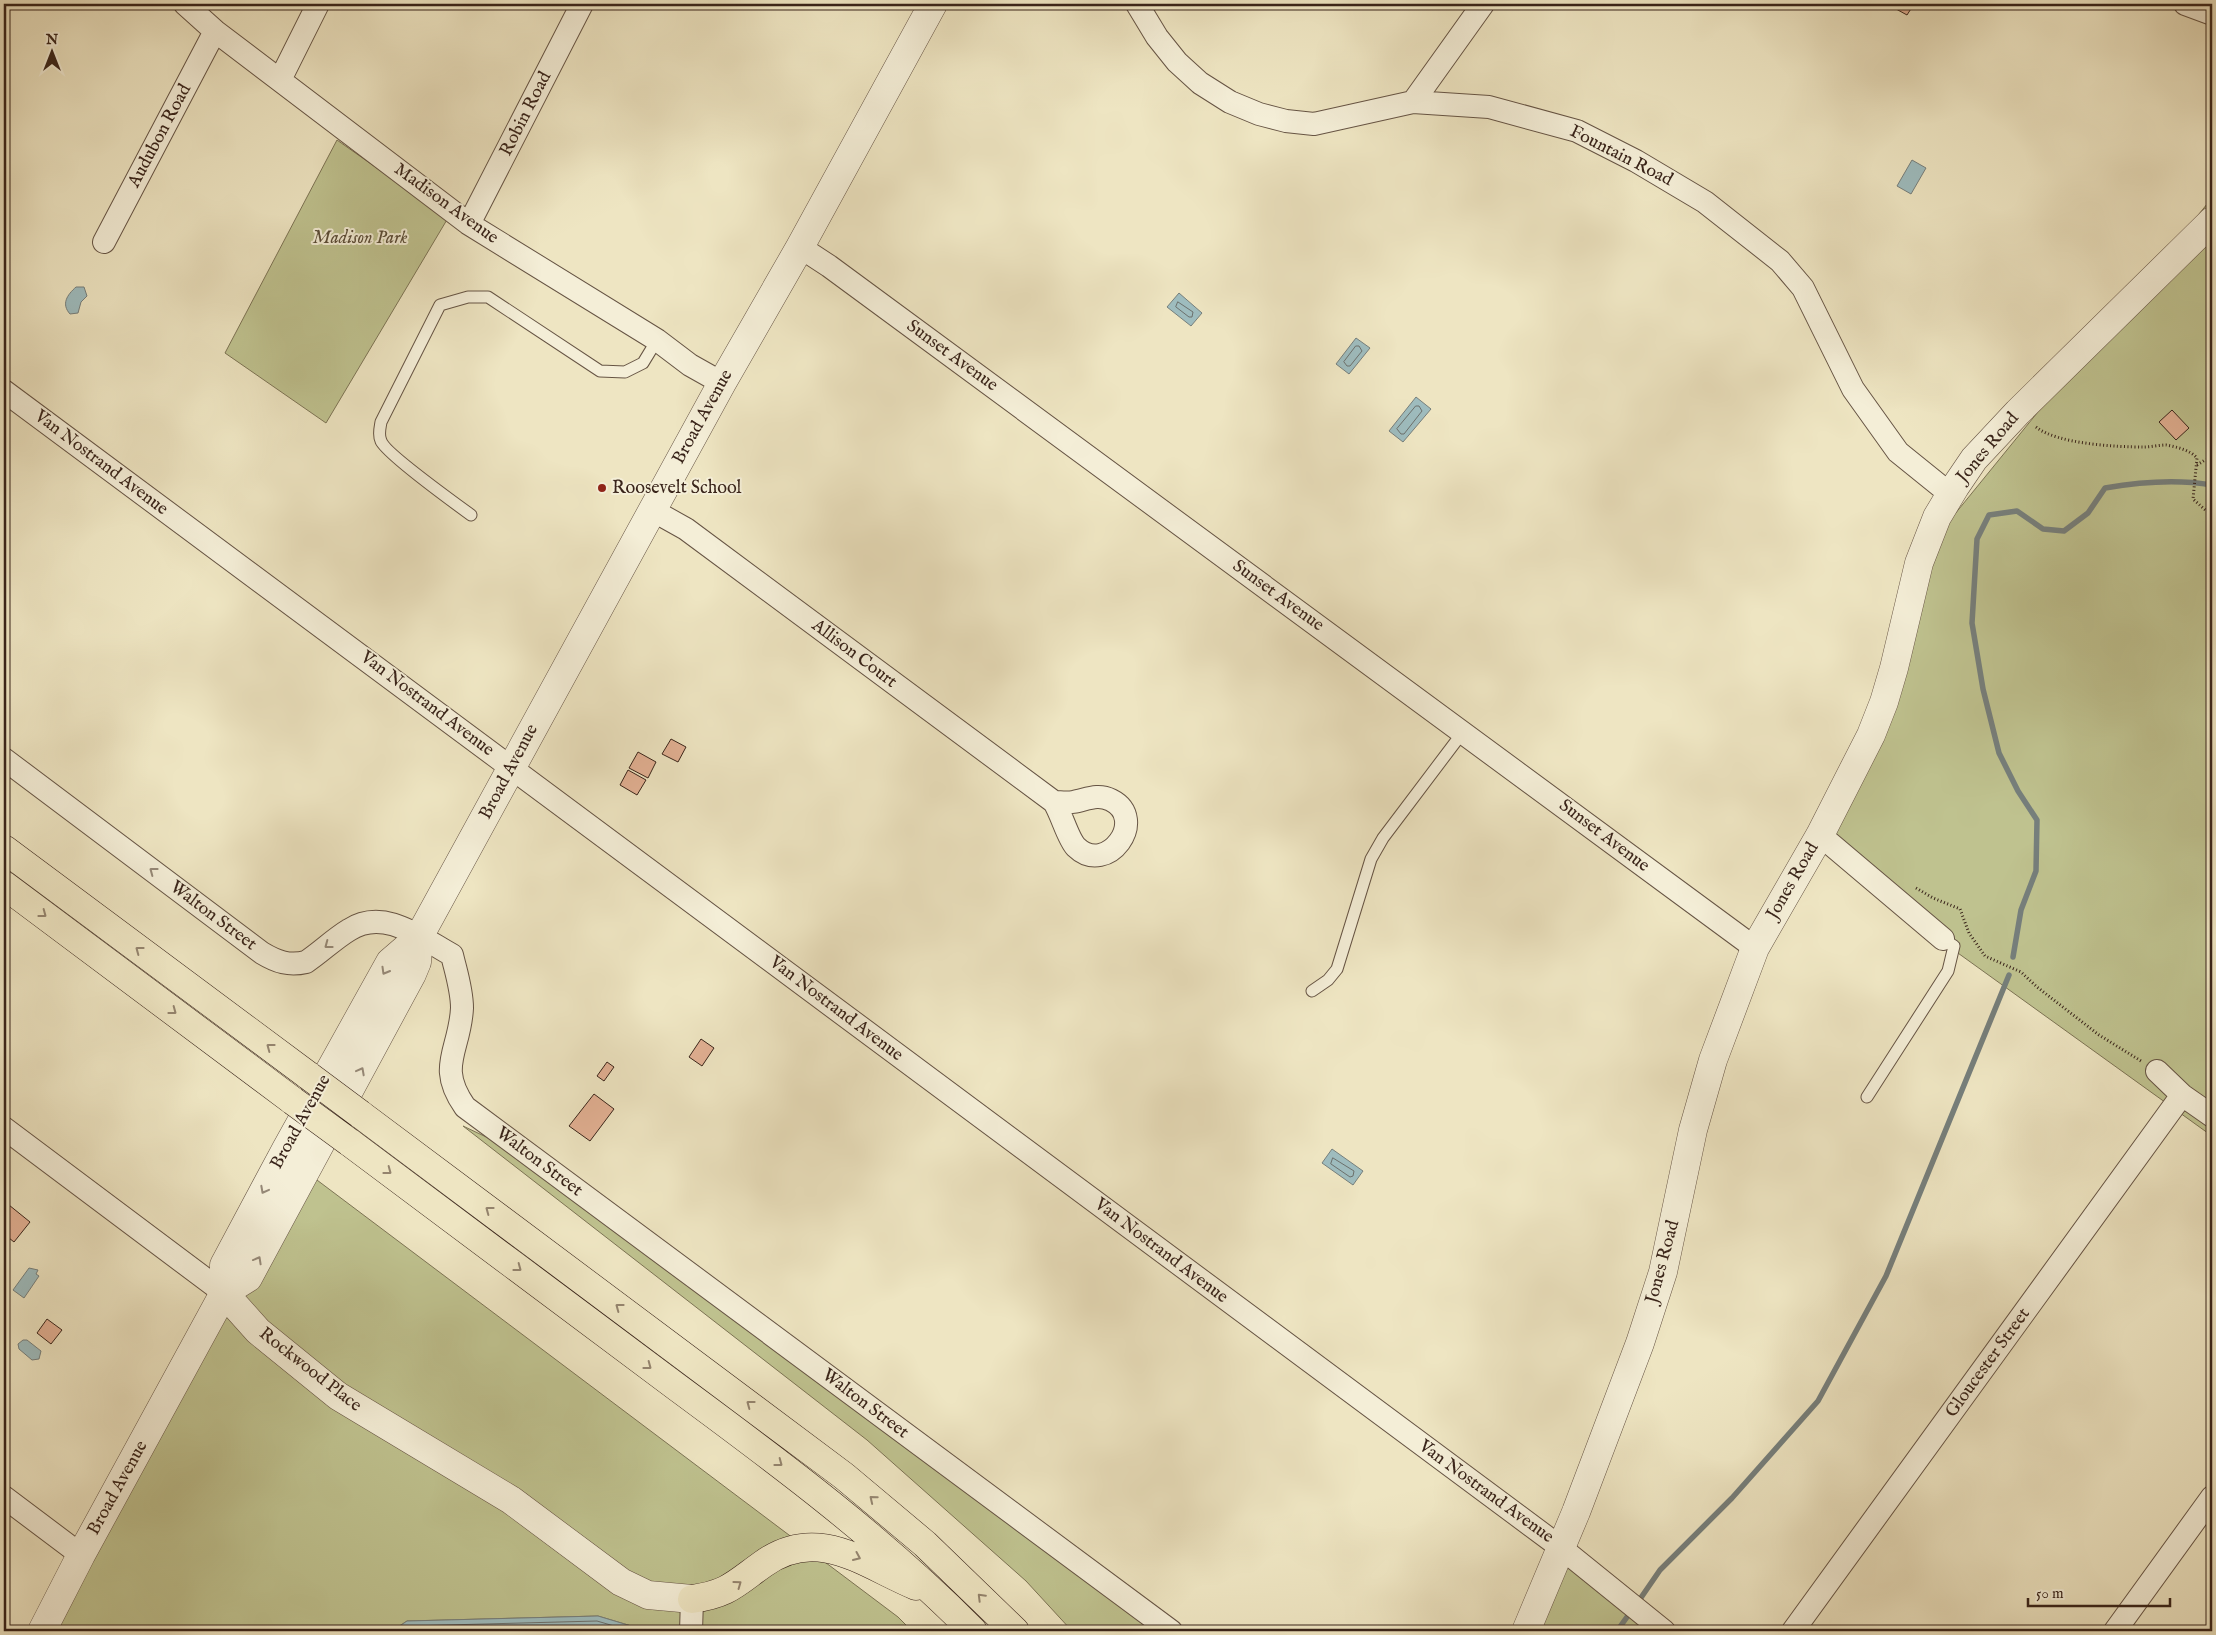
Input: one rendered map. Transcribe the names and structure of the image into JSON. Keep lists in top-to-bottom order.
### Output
{
  "streets": {
    "street": [
      "Robin Road",
      "Audubon Road",
      "Fountain Road",
      "Madison Avenue",
      "Sunset Avenue",
      "Broad Avenue",
      "Jones Road",
      "Van Nostrand Avenue",
      "Allison Court",
      "Walton Street",
      "Gloucester Street",
      "Rockwood Place"
    ]
  },
  "crossings": [
    ["Robin Road", "Madison Avenue"],
    ["Audubon Road", "Madison Avenue"],
    ["Fountain Road", "Jones Road"],
    ["Madison Avenue", "Broad Avenue"],
    ["Sunset Avenue", "Broad Avenue"],
    ["Sunset Avenue", "Jones Road"],
    ["Broad Avenue", "Van Nostrand Avenue"],
    ["Broad Avenue", "Allison Court"],
    ["Broad Avenue", "Walton Street"],
    ["Broad Avenue", "Rockwood Place"],
    ["Jones Road", "Van Nostrand Avenue"]
  ],
  "parks": ["Madison Park"],
  "places": ["Roosevelt School"],
  "scale_bar": "50 m",
  "north": "top"
}
